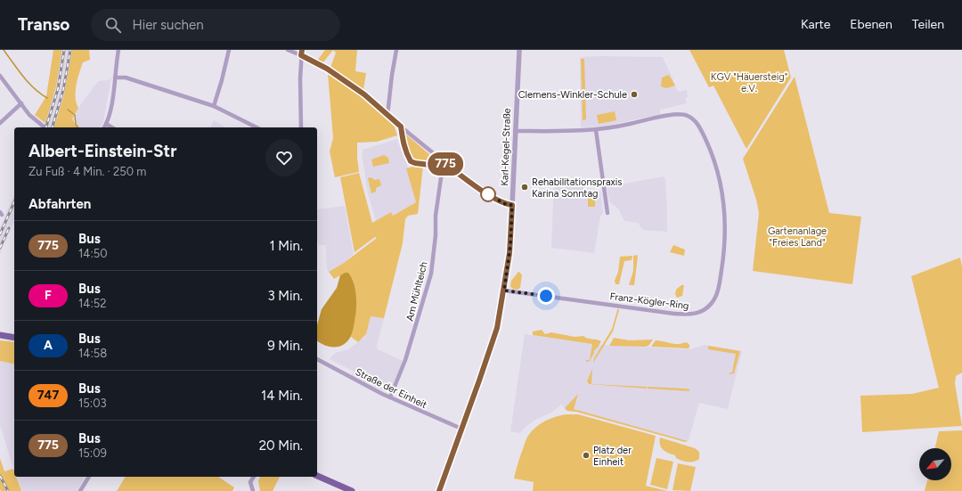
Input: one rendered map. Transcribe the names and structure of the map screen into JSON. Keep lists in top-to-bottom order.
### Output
{
  "streets": {
    "street": [
      "Karl-Kegel-Straße",
      "Am Mühlteich",
      "Franz-Kögler-Ring",
      "Straße der Einheit"
    ]
  },
  "crossings": [
    ["Karl-Kegel-Straße", "Franz-Kögler-Ring"],
    ["Karl-Kegel-Straße", "Straße der Einheit"],
    ["Am Mühlteich", "Straße der Einheit"]
  ],
  "parks": ["KGV \"Häuersteig\" e.V.", "Gartenanlage \"Freies Land\""],
  "places": ["Clemens-Winkler-Schule", "Rehabilitationspraxis Karina Sonntag", "Platz der Einheit"],
  "lines": ["bus line 775"],
  "north": "bottom left",
  "page": {
    "header": "Transo",
    "search": "Hier suchen",
    "nav": ["Karte", "Ebenen", "Teilen"],
    "on_map": "775",
    "heading": [
      ["Albert-Einstein-Str", "Zu Fuß · 4 Min. · 250 m"],
      "Abfahrten"
    ],
    "list": [
      {
        "mark": "775",
        "name": "Bus",
        "note": "14:50",
        "value": "1 Min."
      },
      {
        "mark": "F",
        "name": "Bus",
        "note": "14:52",
        "value": "3 Min."
      },
      {
        "mark": "A",
        "name": "Bus",
        "note": "14:58",
        "value": "9 Min."
      },
      {
        "mark": "747",
        "name": "Bus",
        "note": "15:03",
        "value": "14 Min."
      },
      {
        "mark": "775",
        "name": "Bus",
        "note": "15:09",
        "value": "20 Min."
      }
    ]
  }
}
